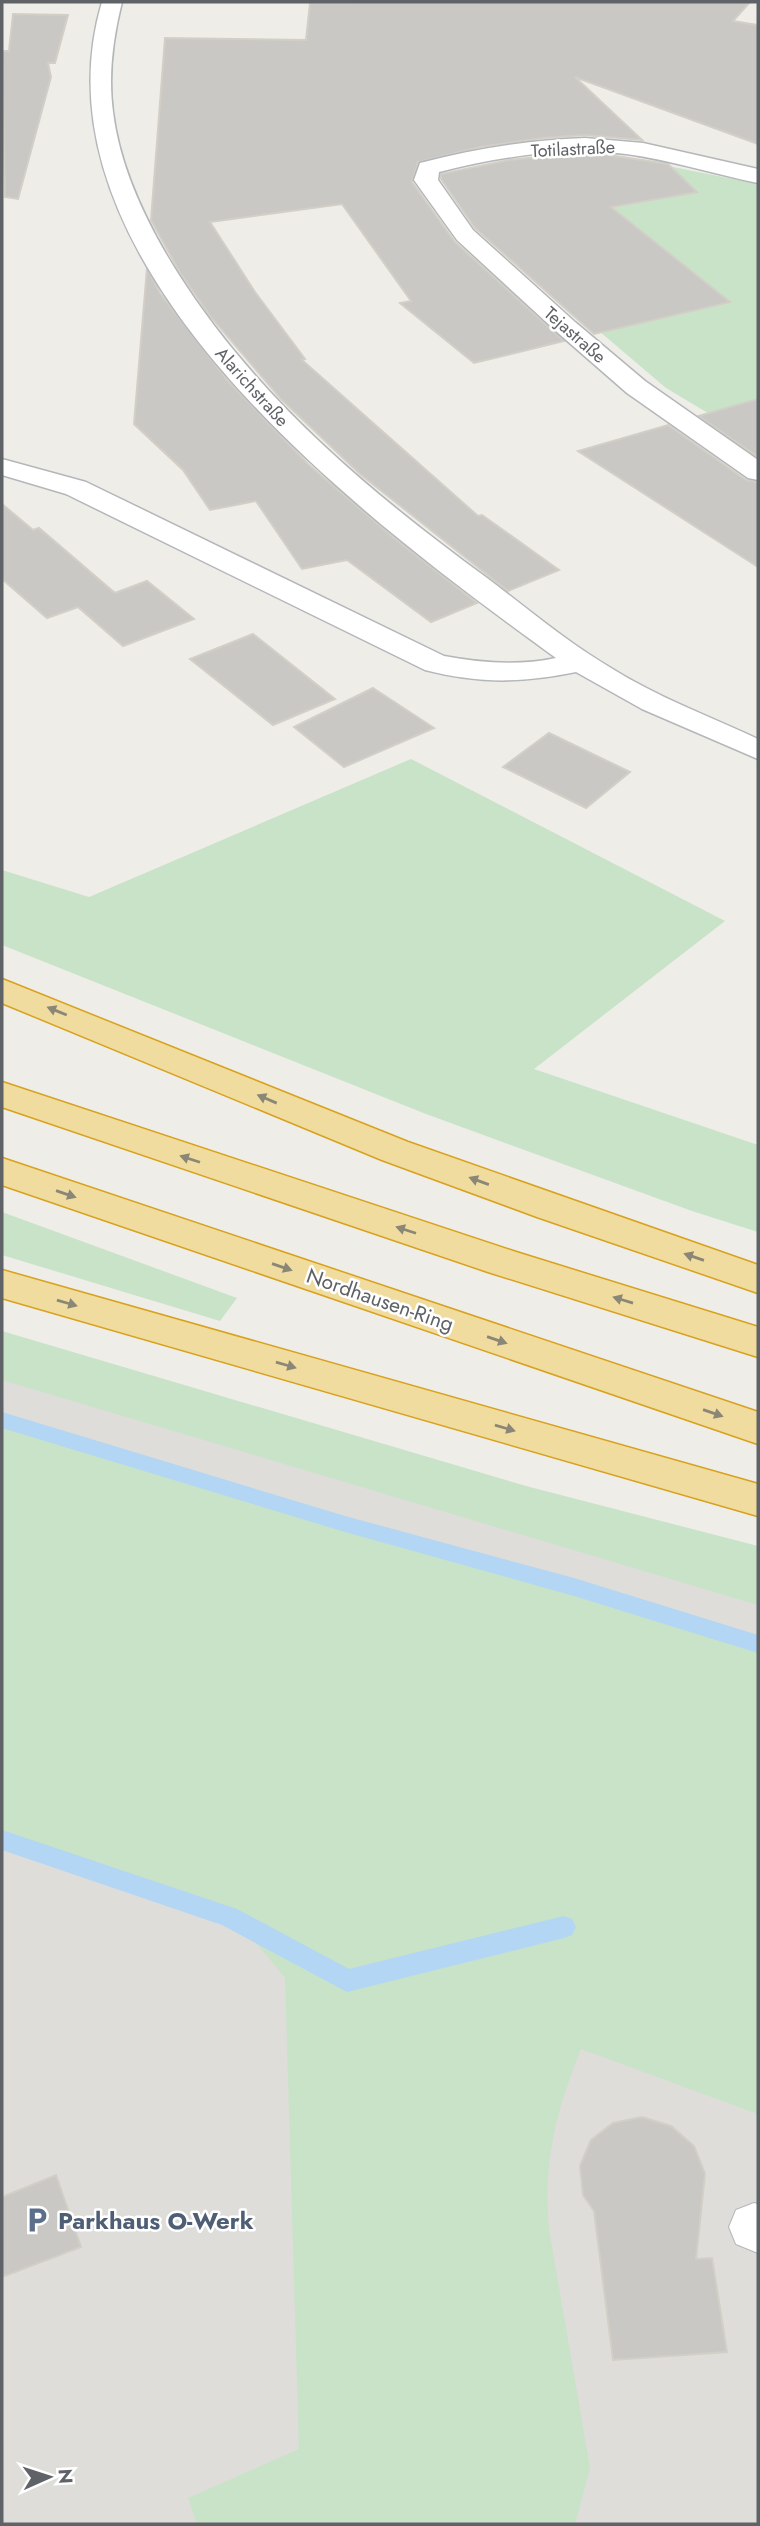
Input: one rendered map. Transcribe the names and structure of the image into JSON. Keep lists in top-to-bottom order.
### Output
{
  "streets": {
    "highway": ["Nordhausen-Ring"],
    "street": ["Totilastraße", "Tejastraße", "Alarichstraße"]
  },
  "crossings": [
    ["Totilastraße", "Tejastraße"]
  ],
  "places": {
    "parking": ["Parkhaus O-Werk"]
  },
  "north": "right"
}
